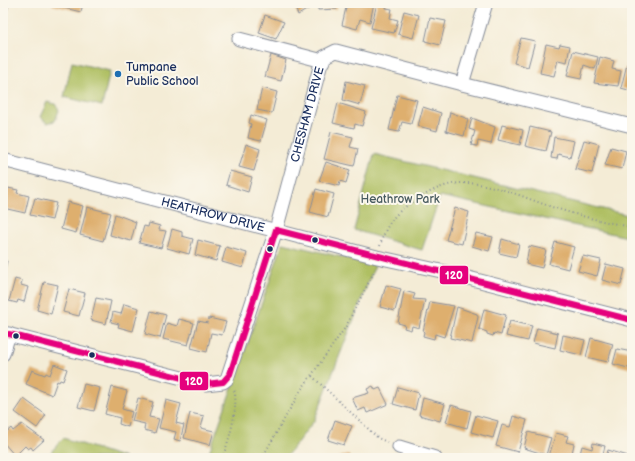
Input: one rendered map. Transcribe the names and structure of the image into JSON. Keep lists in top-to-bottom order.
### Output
{
  "streets": {
    "street": ["CHESHAM DRIVE", "HEATHROW DRIVE"]
  },
  "crossings": [
    ["CHESHAM DRIVE", "HEATHROW DRIVE"]
  ],
  "parks": ["Heathrow Park"],
  "places": ["Tumpane Public School"],
  "lines": ["transit line 120"]
}
